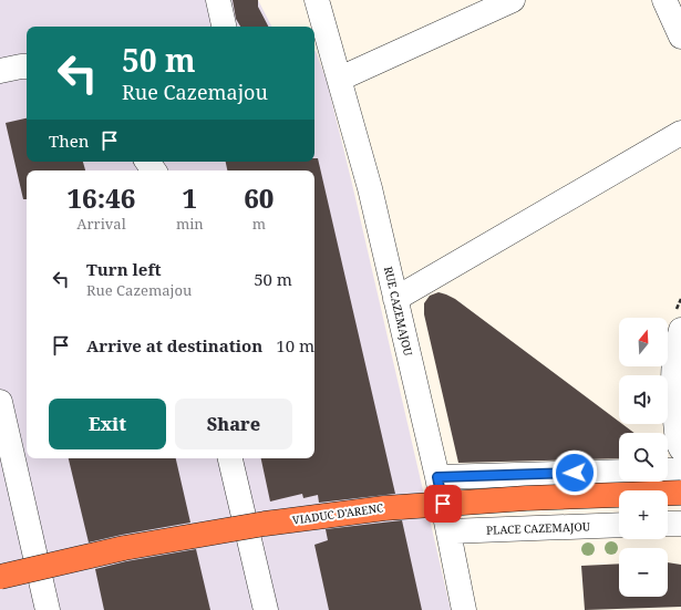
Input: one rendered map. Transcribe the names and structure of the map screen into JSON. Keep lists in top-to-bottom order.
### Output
{
  "streets": {
    "highway": ["VIADUC D'ARENC"],
    "street": ["RUE CAZEMAJOU", "PLACE CAZEMAJOU"]
  },
  "crossings": [
    ["RUE CAZEMAJOU", "PLACE CAZEMAJOU"]
  ],
  "north": "top",
  "page": {
    "turn": ["50 m", "Rue Cazemajou"],
    "then": "Then",
    "eta": [
      "16:46",
      "Arrival",
      "1",
      "min",
      "60",
      "m"
    ],
    "list": [
      {
        "name": "Turn left",
        "note": "Rue Cazemajou",
        "value": "50 m"
      },
      {
        "name": "Arrive at destination",
        "value": "10 m"
      }
    ],
    "map_buttons": ["+", "−"],
    "buttons": ["Exit", "Share"]
  }
}
